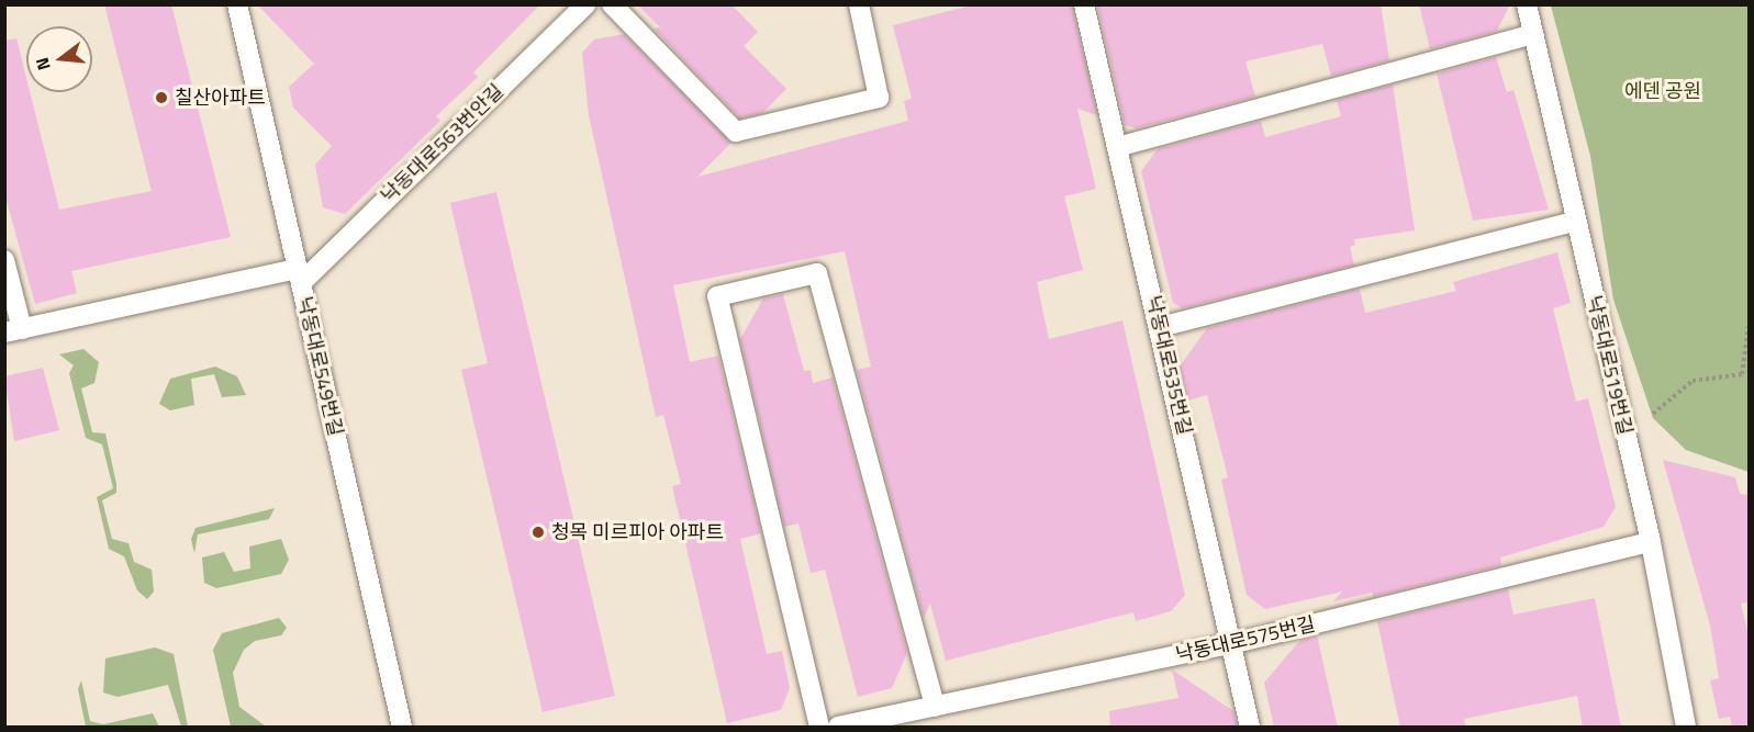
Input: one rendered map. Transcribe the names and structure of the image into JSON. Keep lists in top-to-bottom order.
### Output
{
  "streets": {
    "lane": [
      "낙동대로563번안길",
      "낙동대로535번길",
      "낙동대로519번길",
      "낙동대로549번길",
      "낙동대로575번길"
    ]
  },
  "crossings": [
    ["낙동대로563번안길", "낙동대로549번길"],
    ["낙동대로535번길", "낙동대로575번길"],
    ["낙동대로519번길", "낙동대로575번길"]
  ],
  "parks": ["에덴 공원"],
  "places": ["칠산아파트", "청목 미르피아 아파트"],
  "north": "left"
}
